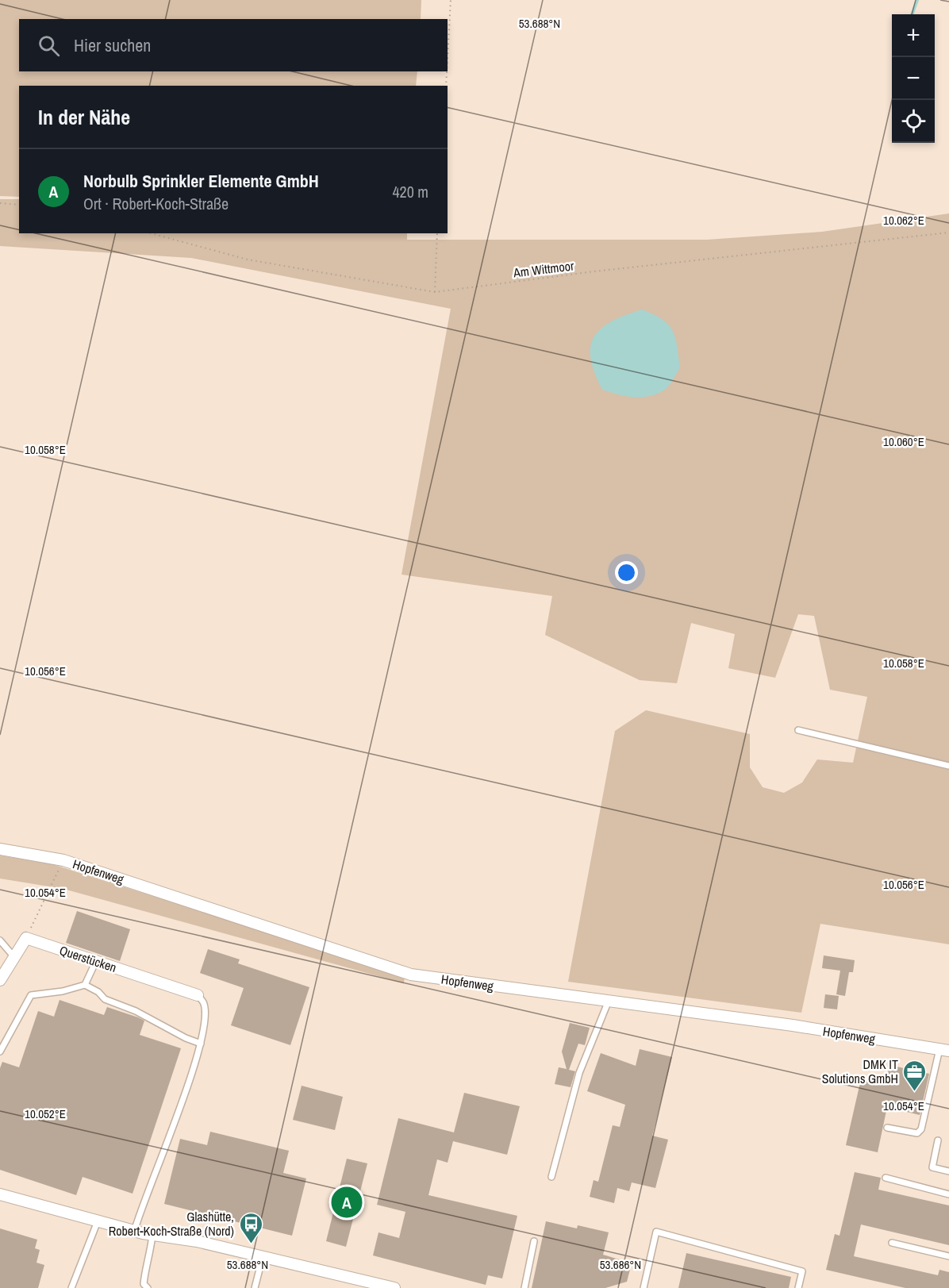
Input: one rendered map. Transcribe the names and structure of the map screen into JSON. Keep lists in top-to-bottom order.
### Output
{
  "streets": {
    "street": ["Hopfenweg", "Querstücken"],
    "path": ["Am Wittmoor"]
  },
  "places": {
    "office": ["DMK IT Solutions GmbH"],
    "bus stop": ["Glashütte, Robert-Koch-Straße (Nord)"]
  },
  "page": {
    "map_buttons": ["+", "−"],
    "search": "Hier suchen",
    "heading": "In der Nähe",
    "list": [
      {
        "mark": "A",
        "name": "Norbulb Sprinkler Elemente GmbH",
        "note": "Ort · Robert-Koch-Straße",
        "value": "420 m"
      }
    ],
    "pins": "A"
  },
  "coordinates": [
    "53.688°N",
    "10.062°E",
    "10.060°E",
    "10.058°E",
    "10.056°E",
    "10.054°E",
    "10.052°E",
    "53.686°N"
  ]
}
